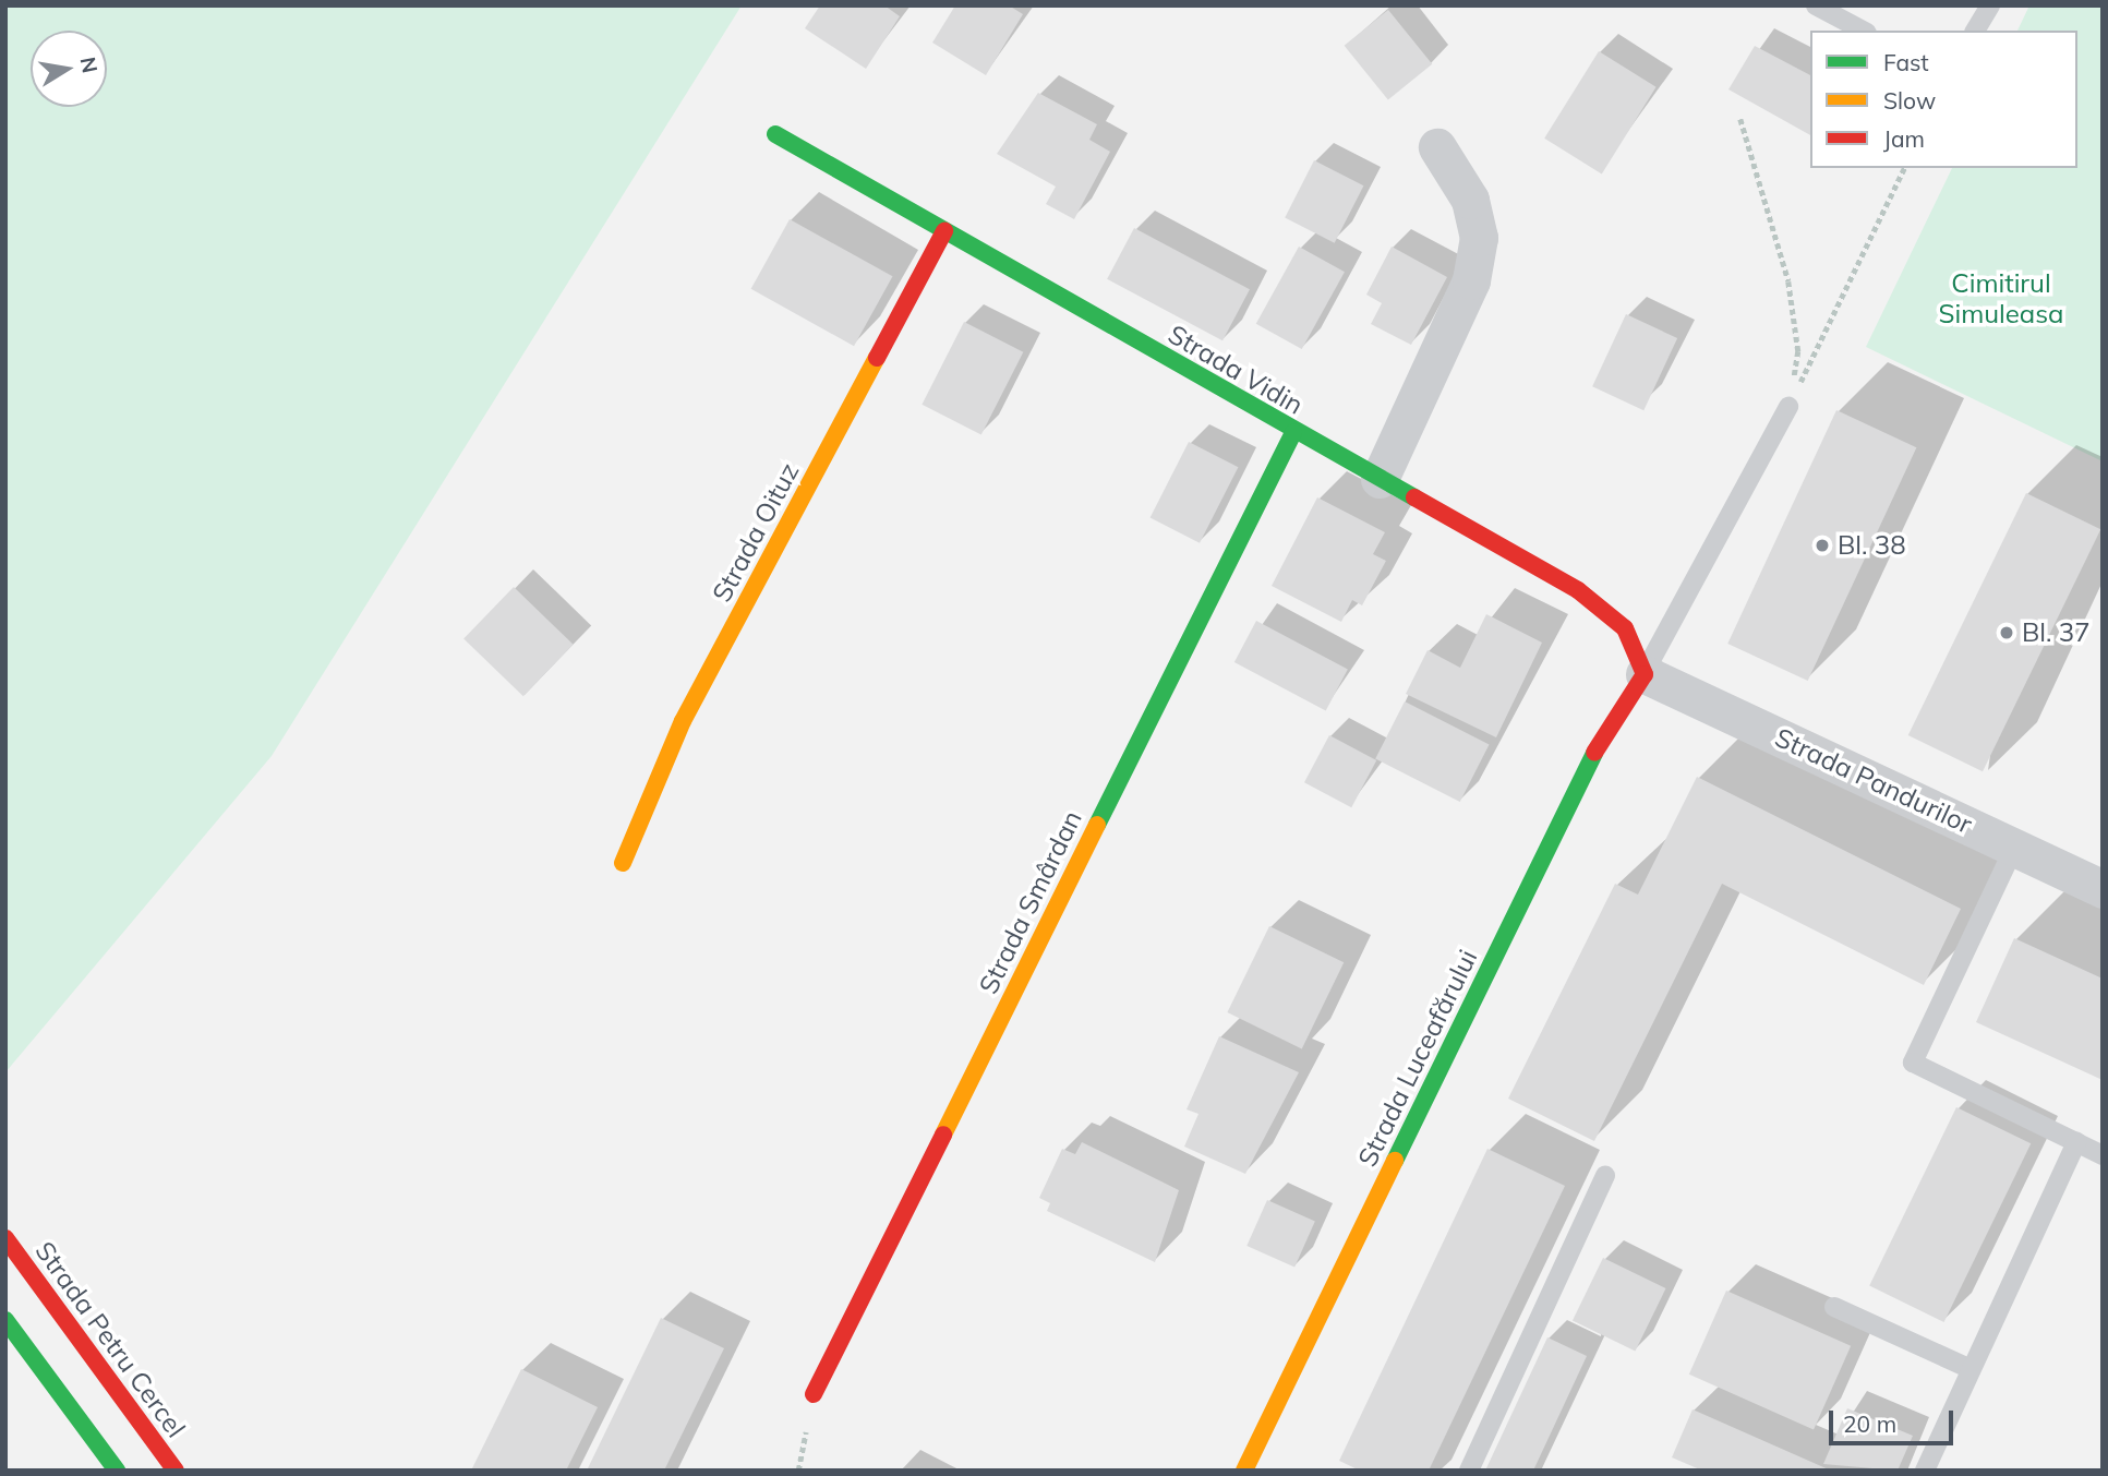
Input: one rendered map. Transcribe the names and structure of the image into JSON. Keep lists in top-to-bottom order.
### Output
{
  "streets": {
    "street": [
      "Strada Vidin",
      "Strada Oituz",
      "Strada Pandurilor",
      "Strada Smârdan",
      "Strada Luceafărului",
      "Strada Petru Cercel"
    ]
  },
  "crossings": [
    ["Strada Vidin", "Strada Oituz"],
    ["Strada Vidin", "Strada Pandurilor"],
    ["Strada Vidin", "Strada Smârdan"],
    ["Strada Vidin", "Strada Luceafărului"],
    ["Strada Pandurilor", "Strada Luceafărului"]
  ],
  "parks": ["Cimitirul Simuleasa"],
  "places": ["Bl. 38", "Bl. 37"],
  "legend": ["Fast", "Slow", "Jam"],
  "scale_bar": "20 m",
  "north": "right"
}
